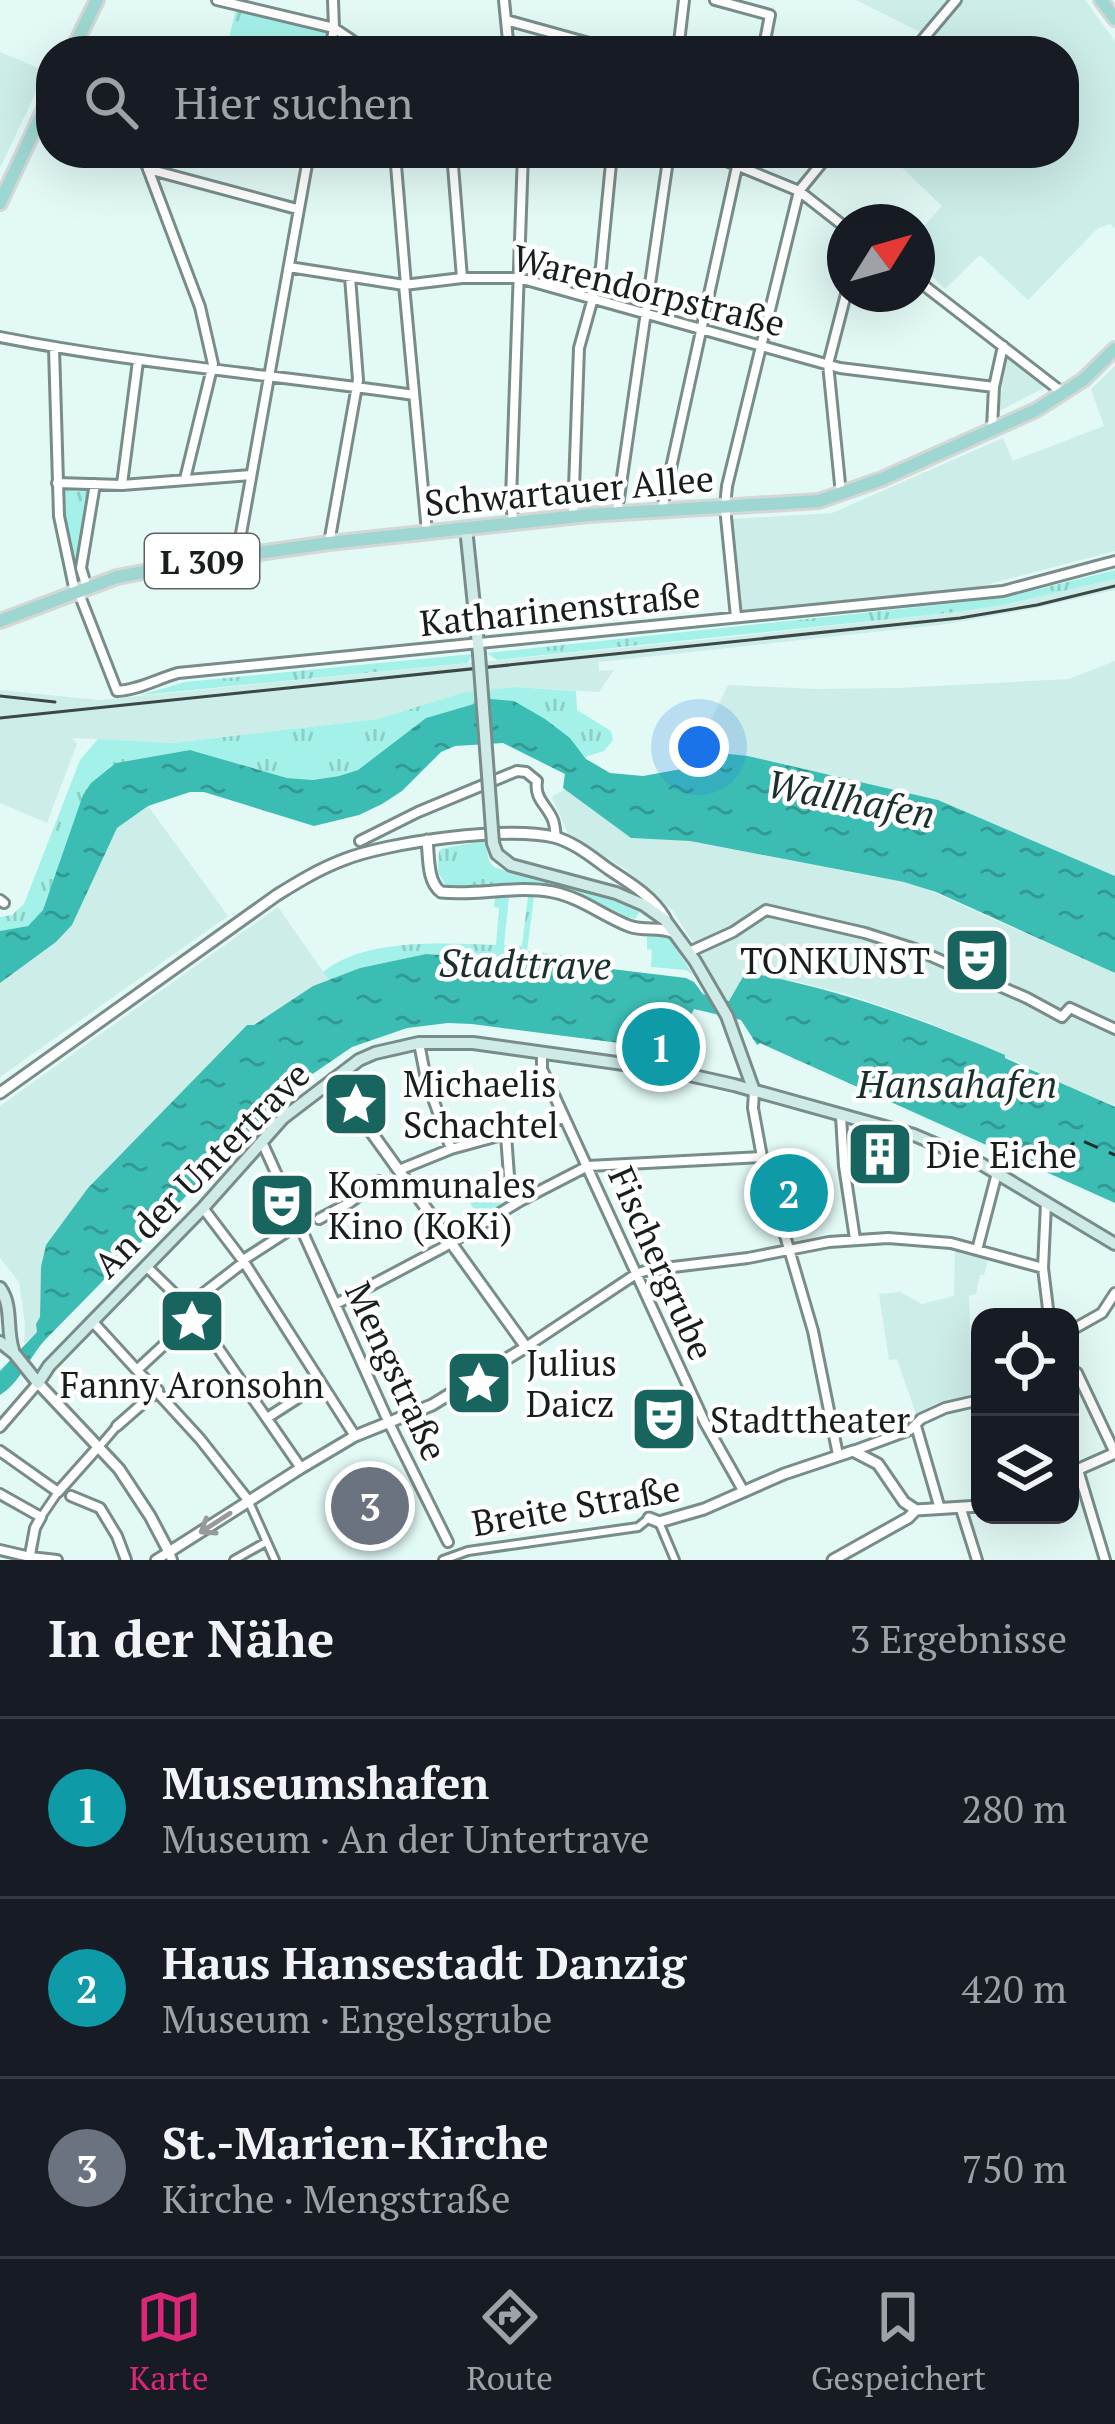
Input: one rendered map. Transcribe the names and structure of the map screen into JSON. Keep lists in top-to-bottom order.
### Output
{
  "streets": {
    "main road": ["Schwartauer Allee", "L 309", "An der Untertrave"],
    "street": [
      "Warendorpstraße",
      "Katharinenstraße",
      "Fischergrube",
      "Mengstraße",
      "Breite Straße"
    ]
  },
  "crossings": [
    ["Schwartauer Allee", "Katharinenstraße"],
    ["An der Untertrave", "Fischergrube"],
    ["An der Untertrave", "Mengstraße"],
    ["Fischergrube", "Breite Straße"],
    ["Mengstraße", "Breite Straße"]
  ],
  "water": ["Wallhafen", "Stadttrave", "Hansahafen"],
  "places": {
    "theatre": ["TONKUNST", "Kommunales Kino (KoKi)", "Stadttheater"],
    "place": ["Michaelis Schachtel", "Fanny Aronsohn", "Julius Daicz"],
    "building": ["Die Eiche"]
  },
  "north": "top right",
  "page": {
    "search": "Hier suchen",
    "pins": ["1", "2", "3"],
    "heading": ["In der Nähe", "3 Ergebnisse"],
    "list": [
      {
        "mark": "1",
        "name": "Museumshafen",
        "note": "Museum · An der Untertrave",
        "value": "280 m"
      },
      {
        "mark": "2",
        "name": "Haus Hansestadt Danzig",
        "note": "Museum · Engelsgrube",
        "value": "420 m"
      },
      {
        "mark": "3",
        "name": "St.-Marien-Kirche",
        "note": "Kirche · Mengstraße",
        "value": "750 m"
      }
    ],
    "nav": ["Karte", "Route", "Gespeichert"]
  }
}
